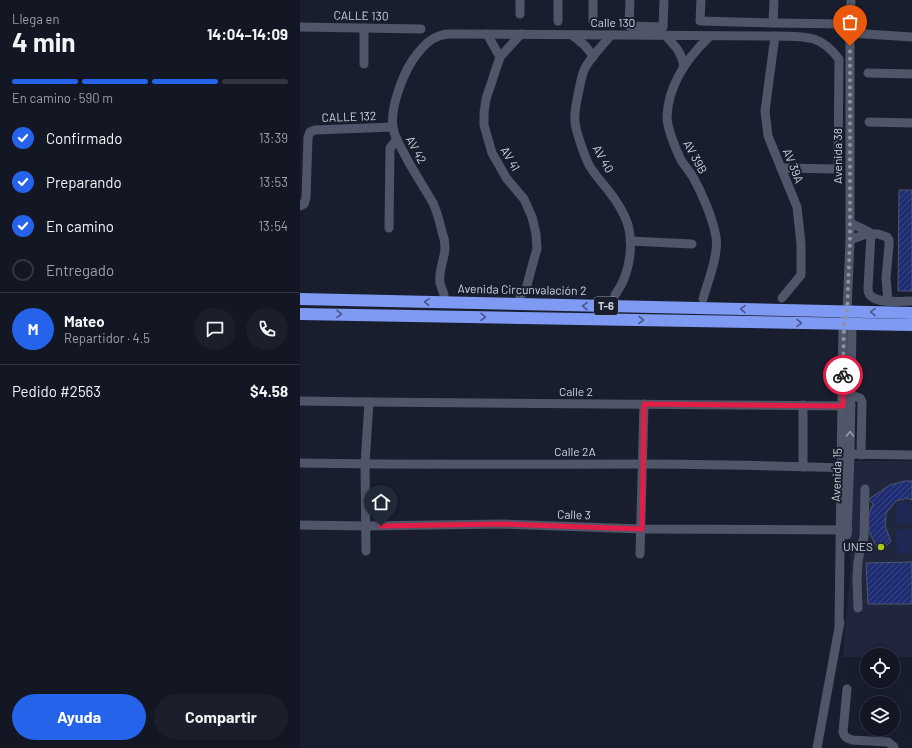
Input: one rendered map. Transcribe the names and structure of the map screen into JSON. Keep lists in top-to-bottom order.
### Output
{
  "streets": {
    "highway": ["Avenida Circunvalación 2", "T-6"],
    "street": [
      "CALLE 130",
      "Calle 130",
      "CALLE 132",
      "AV 42",
      "Avenida 38",
      "AV 39B",
      "AV 41",
      "AV 40",
      "AV 39A",
      "Calle 2",
      "Calle 2A",
      "Avenida 15",
      "Calle 3"
    ]
  },
  "crossings": [
    ["Calle 130", "AV 42"],
    ["Calle 130", "AV 39B"],
    ["Calle 130", "AV 41"],
    ["Calle 130", "AV 40"],
    ["Calle 130", "AV 39A"],
    ["CALLE 132", "AV 42"],
    ["Avenida 38", "Avenida Circunvalación 2"],
    ["Avenida 38", "T-6"],
    ["Avenida 38", "Avenida 15"],
    ["T-6", "Avenida 15"],
    ["Calle 2", "Avenida 15"],
    ["Calle 2A", "Avenida 15"],
    ["Avenida 15", "Calle 3"]
  ],
  "places": ["UNES"],
  "page": {
    "heading": ["4 min", "Llega en", "14:04–14:09"],
    "panel": [
      "Mateo",
      "Repartidor · 4.5",
      "Pedido #2563",
      "$4.58"
    ],
    "bar": "En camino · 590 m",
    "list": [
      ["Confirmado", "13:39"],
      ["Preparando", "13:53"],
      ["En camino", "13:54"],
      "Entregado"
    ],
    "round": "M",
    "buttons": ["Ayuda", "Compartir"]
  }
}
